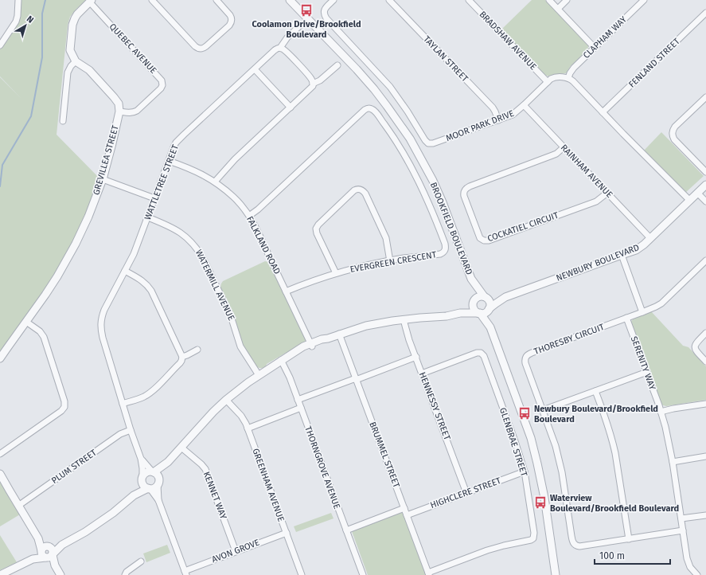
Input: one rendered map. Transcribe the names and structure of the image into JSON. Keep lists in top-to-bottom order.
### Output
{
  "streets": {
    "street": [
      "CLAPHAM WAY",
      "BRADSHAW AVENUE",
      "QUEBEC AVENUE",
      "TAYLAN STREET",
      "FENLAND STREET",
      "MOOR PARK DRIVE",
      "GREVILLEA STREET",
      "RAINHAM AVENUE",
      "WATTLETREE STREET",
      "COCKATIEL CIRCUIT",
      "BROOKFIELD BOULEVARD",
      "FALKLAND ROAD",
      "EVERGREEN CRESCENT",
      "NEWBURY BOULEVARD",
      "WATERMILL AVENUE",
      "THORESBY CIRCUIT",
      "SERENITY WAY",
      "HENNESSY STREET",
      "GLENBRAE STREET",
      "BRUMMEL STREET",
      "PLUM STREET",
      "THORNGROVE AVENUE",
      "GREENHAM AVENUE",
      "HIGHCLERE STREET",
      "KENNET WAY",
      "AVON GROVE"
    ]
  },
  "crossings": [
    ["CLAPHAM WAY", "MOOR PARK DRIVE"],
    ["BRADSHAW AVENUE", "MOOR PARK DRIVE"],
    ["QUEBEC AVENUE", "GREVILLEA STREET"],
    ["TAYLAN STREET", "MOOR PARK DRIVE"],
    ["MOOR PARK DRIVE", "RAINHAM AVENUE"],
    ["RAINHAM AVENUE", "COCKATIEL CIRCUIT"],
    ["RAINHAM AVENUE", "NEWBURY BOULEVARD"],
    ["WATTLETREE STREET", "FALKLAND ROAD"],
    ["WATTLETREE STREET", "WATERMILL AVENUE"],
    ["WATTLETREE STREET", "PLUM STREET"],
    ["BROOKFIELD BOULEVARD", "NEWBURY BOULEVARD"],
    ["FALKLAND ROAD", "EVERGREEN CRESCENT"],
    ["THORESBY CIRCUIT", "SERENITY WAY"],
    ["HENNESSY STREET", "GLENBRAE STREET"],
    ["HENNESSY STREET", "HIGHCLERE STREET"],
    ["GLENBRAE STREET", "BRUMMEL STREET"],
    ["GLENBRAE STREET", "HIGHCLERE STREET"],
    ["BRUMMEL STREET", "HIGHCLERE STREET"],
    ["GREENHAM AVENUE", "AVON GROVE"],
    ["KENNET WAY", "AVON GROVE"]
  ],
  "places": {
    "bus stop": ["Coolamon Drive/Brookfield Boulevard", "Newbury Boulevard/Brookfield Boulevard", "Waterview Boulevard/Brookfield Boulevard"]
  },
  "scale_bar": "100 m",
  "north": "top right"
}
